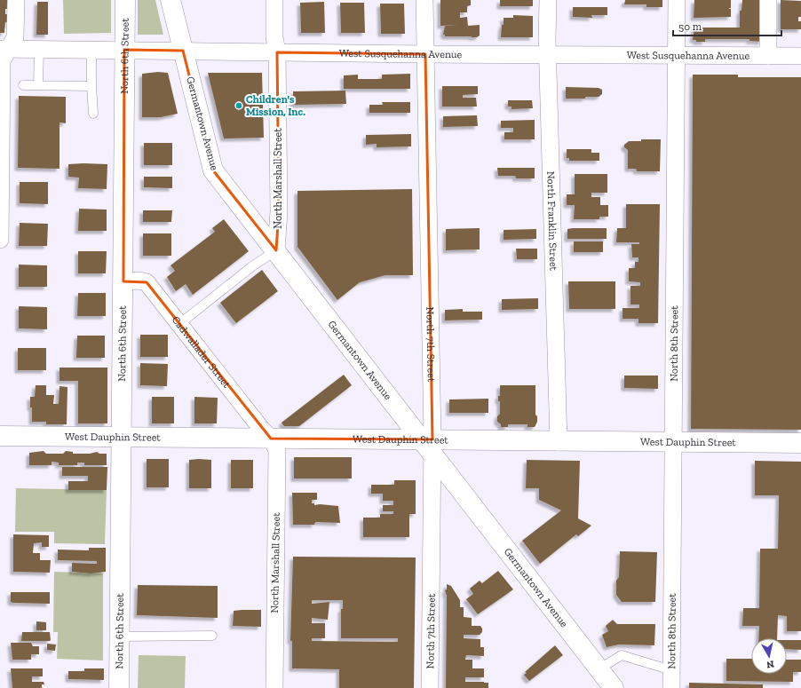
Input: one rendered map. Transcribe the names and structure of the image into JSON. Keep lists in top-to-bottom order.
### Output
{
  "streets": {
    "street": [
      "West Susquehanna Avenue",
      "North 6th Street",
      "Germantown Avenue",
      "North Marshall Street",
      "North Franklin Street",
      "North 7th Street",
      "North 8th Street",
      "Cadwallader Street",
      "West Dauphin Street"
    ]
  },
  "crossings": [
    ["West Susquehanna Avenue", "North 6th Street"],
    ["West Susquehanna Avenue", "Germantown Avenue"],
    ["West Susquehanna Avenue", "North Marshall Street"],
    ["West Susquehanna Avenue", "North Franklin Street"],
    ["West Susquehanna Avenue", "North 7th Street"],
    ["West Susquehanna Avenue", "North 8th Street"],
    ["North 6th Street", "Cadwallader Street"],
    ["North 6th Street", "West Dauphin Street"],
    ["Germantown Avenue", "North Marshall Street"],
    ["Germantown Avenue", "North 7th Street"],
    ["Germantown Avenue", "West Dauphin Street"],
    ["North Marshall Street", "Cadwallader Street"],
    ["North Marshall Street", "West Dauphin Street"],
    ["North Franklin Street", "West Dauphin Street"],
    ["North 7th Street", "West Dauphin Street"],
    ["North 8th Street", "West Dauphin Street"],
    ["Cadwallader Street", "West Dauphin Street"]
  ],
  "places": ["Children's Mission, Inc."],
  "scale_bar": "50 m",
  "north": "bottom"
}
